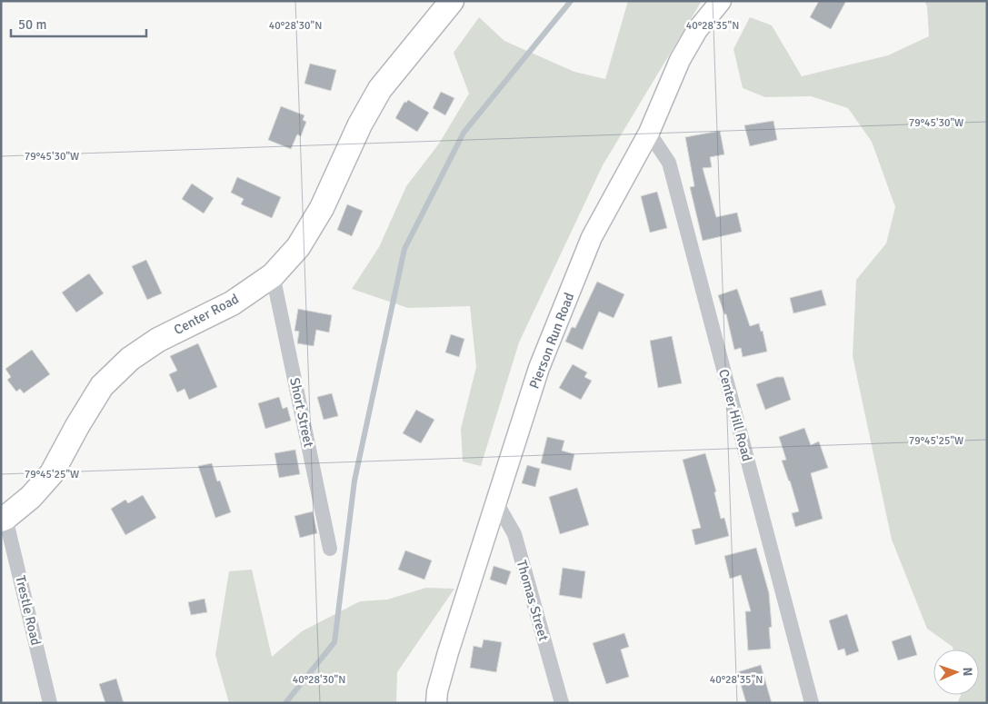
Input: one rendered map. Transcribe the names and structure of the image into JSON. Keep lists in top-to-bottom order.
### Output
{
  "streets": {
    "main road": ["Center Road"],
    "street": [
      "Pierson Run Road",
      "Short Street",
      "Center Hill Road",
      "Thomas Street",
      "Trestle Road"
    ]
  },
  "crossings": [
    ["Center Road", "Short Street"],
    ["Center Road", "Trestle Road"],
    ["Pierson Run Road", "Center Hill Road"],
    ["Pierson Run Road", "Thomas Street"]
  ],
  "scale_bar": "50 m",
  "north": "right",
  "coordinates": [
    "40°28'30\"N",
    "40°28'35\"N",
    "79°45'30\"W",
    "79°45'25\"W"
  ]
}
